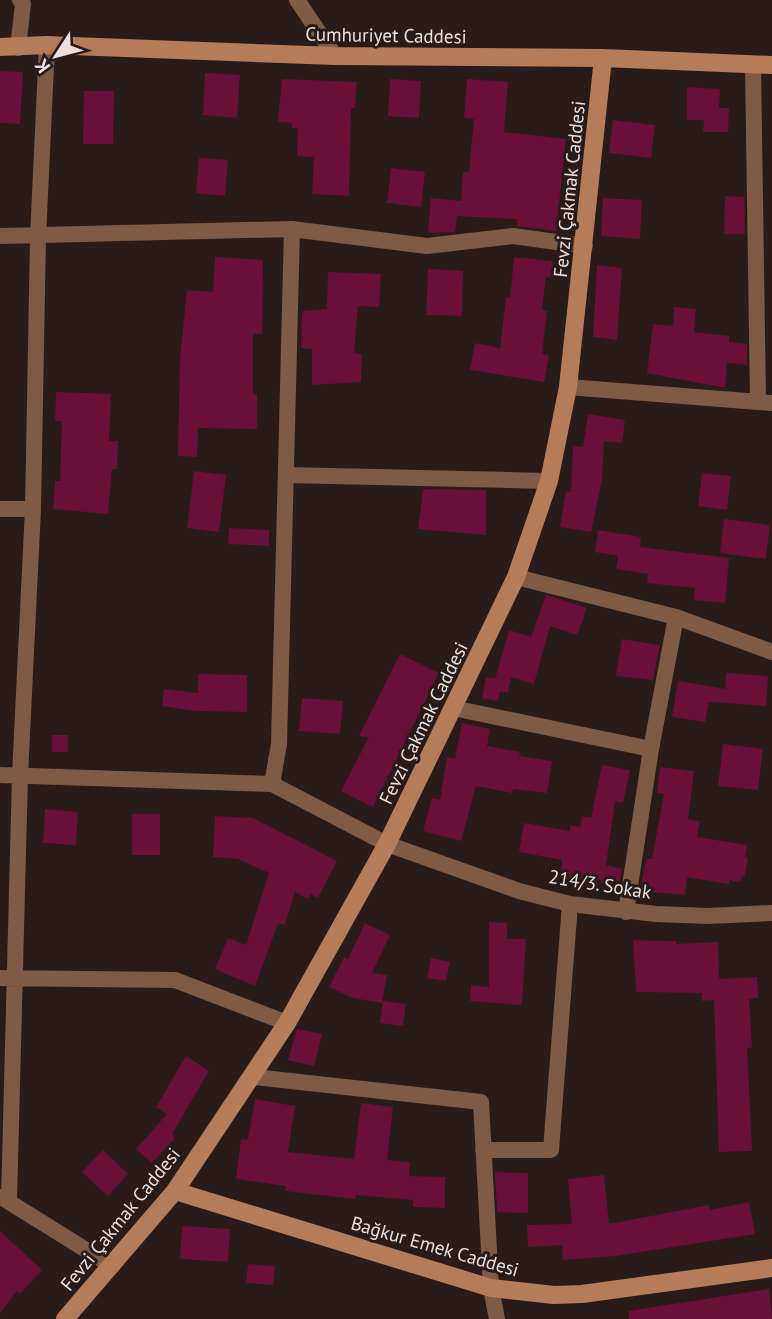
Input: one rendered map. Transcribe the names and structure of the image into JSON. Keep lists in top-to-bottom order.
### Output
{
  "streets": {
    "main road": ["Cumhuriyet Caddesi", "Fevzi Çakmak Caddesi", "Bağkur Emek Caddesi"],
    "street": ["214/3. Sokak"]
  },
  "crossings": [
    ["Cumhuriyet Caddesi", "Fevzi Çakmak Caddesi"],
    ["Fevzi Çakmak Caddesi", "214/3. Sokak"],
    ["Fevzi Çakmak Caddesi", "Bağkur Emek Caddesi"]
  ],
  "north": "bottom left"
}
